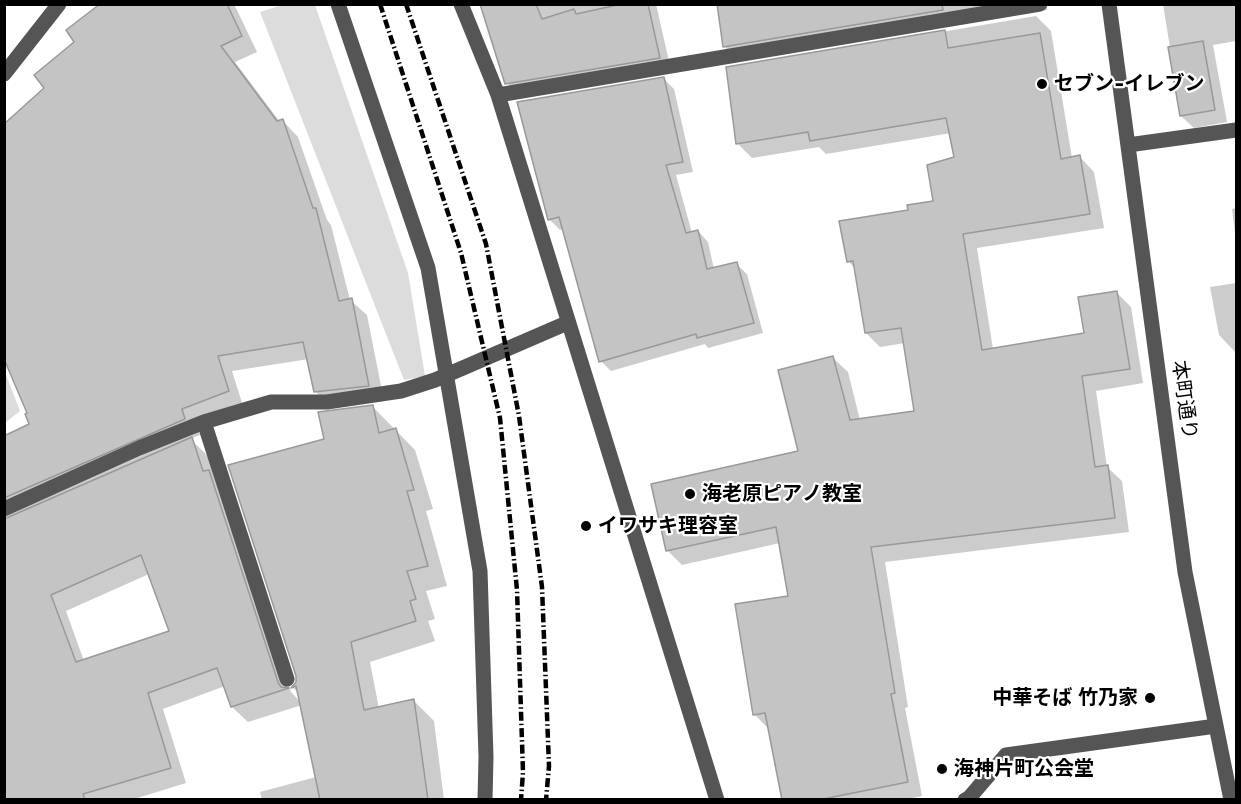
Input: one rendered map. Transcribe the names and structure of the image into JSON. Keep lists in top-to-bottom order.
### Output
{
  "streets": {
    "street": ["本町通り"]
  },
  "places": [
    "セブン-イレブン",
    "海老原ピアノ教室",
    "イワサキ理容室",
    "中華そば 竹乃家",
    "海神片町公会堂"
  ]
}
